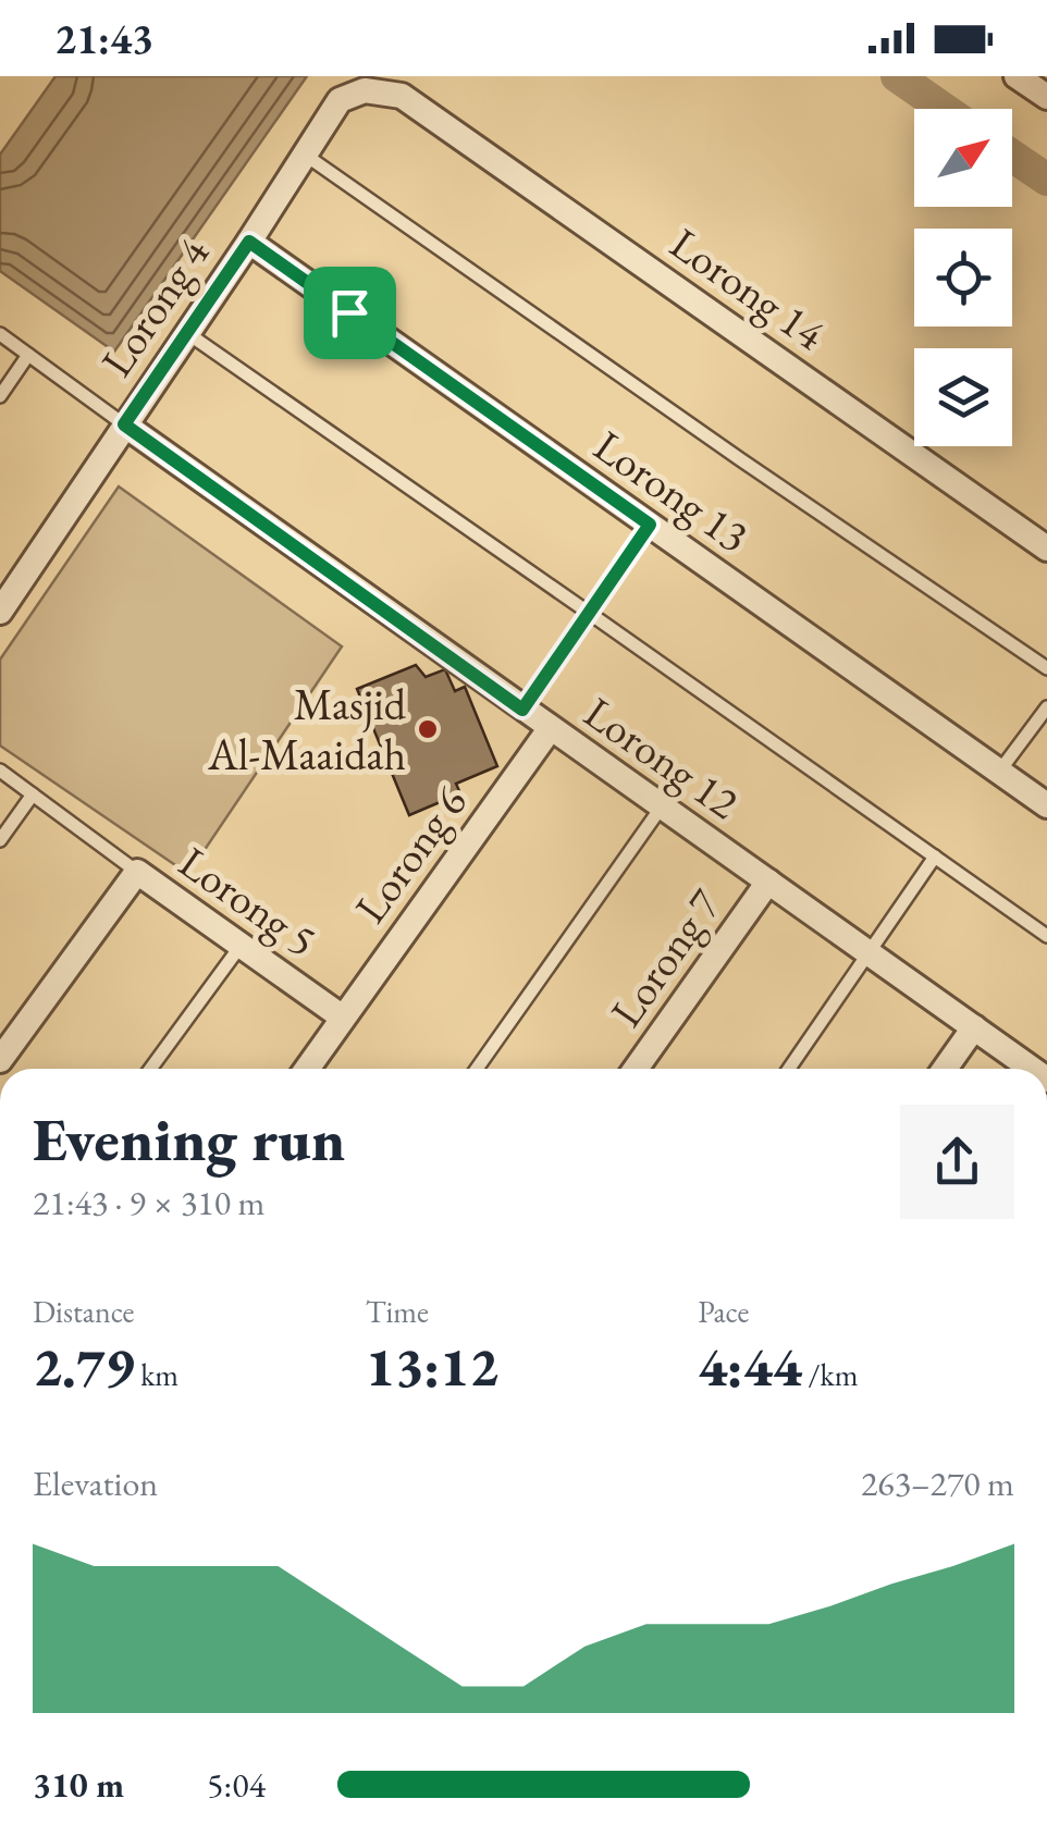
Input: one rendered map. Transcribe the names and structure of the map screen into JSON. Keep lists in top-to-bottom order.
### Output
{
  "streets": {
    "street": [
      "Lorong 14",
      "Lorong 4",
      "Lorong 13",
      "Lorong 12",
      "Lorong 6",
      "Lorong 5",
      "Lorong 7"
    ]
  },
  "crossings": [
    ["Lorong 14", "Lorong 4"],
    ["Lorong 4", "Lorong 13"],
    ["Lorong 4", "Lorong 12"],
    ["Lorong 12", "Lorong 6"],
    ["Lorong 12", "Lorong 7"],
    ["Lorong 6", "Lorong 5"]
  ],
  "places": ["Masjid Al-Maaidah"],
  "north": "top right",
  "page": {
    "status": "21:43",
    "heading": ["Evening run", "21:43 · 9 × 310 m"],
    "stats": [
      ["Distance", "2.79 km"],
      ["Time", "13:12"],
      ["Pace", "4:44 /km"]
    ],
    "chart": ["Elevation", "263–270 m"],
    "list": [
      {
        "name": "310 m",
        "note": "5:04"
      }
    ]
  }
}
